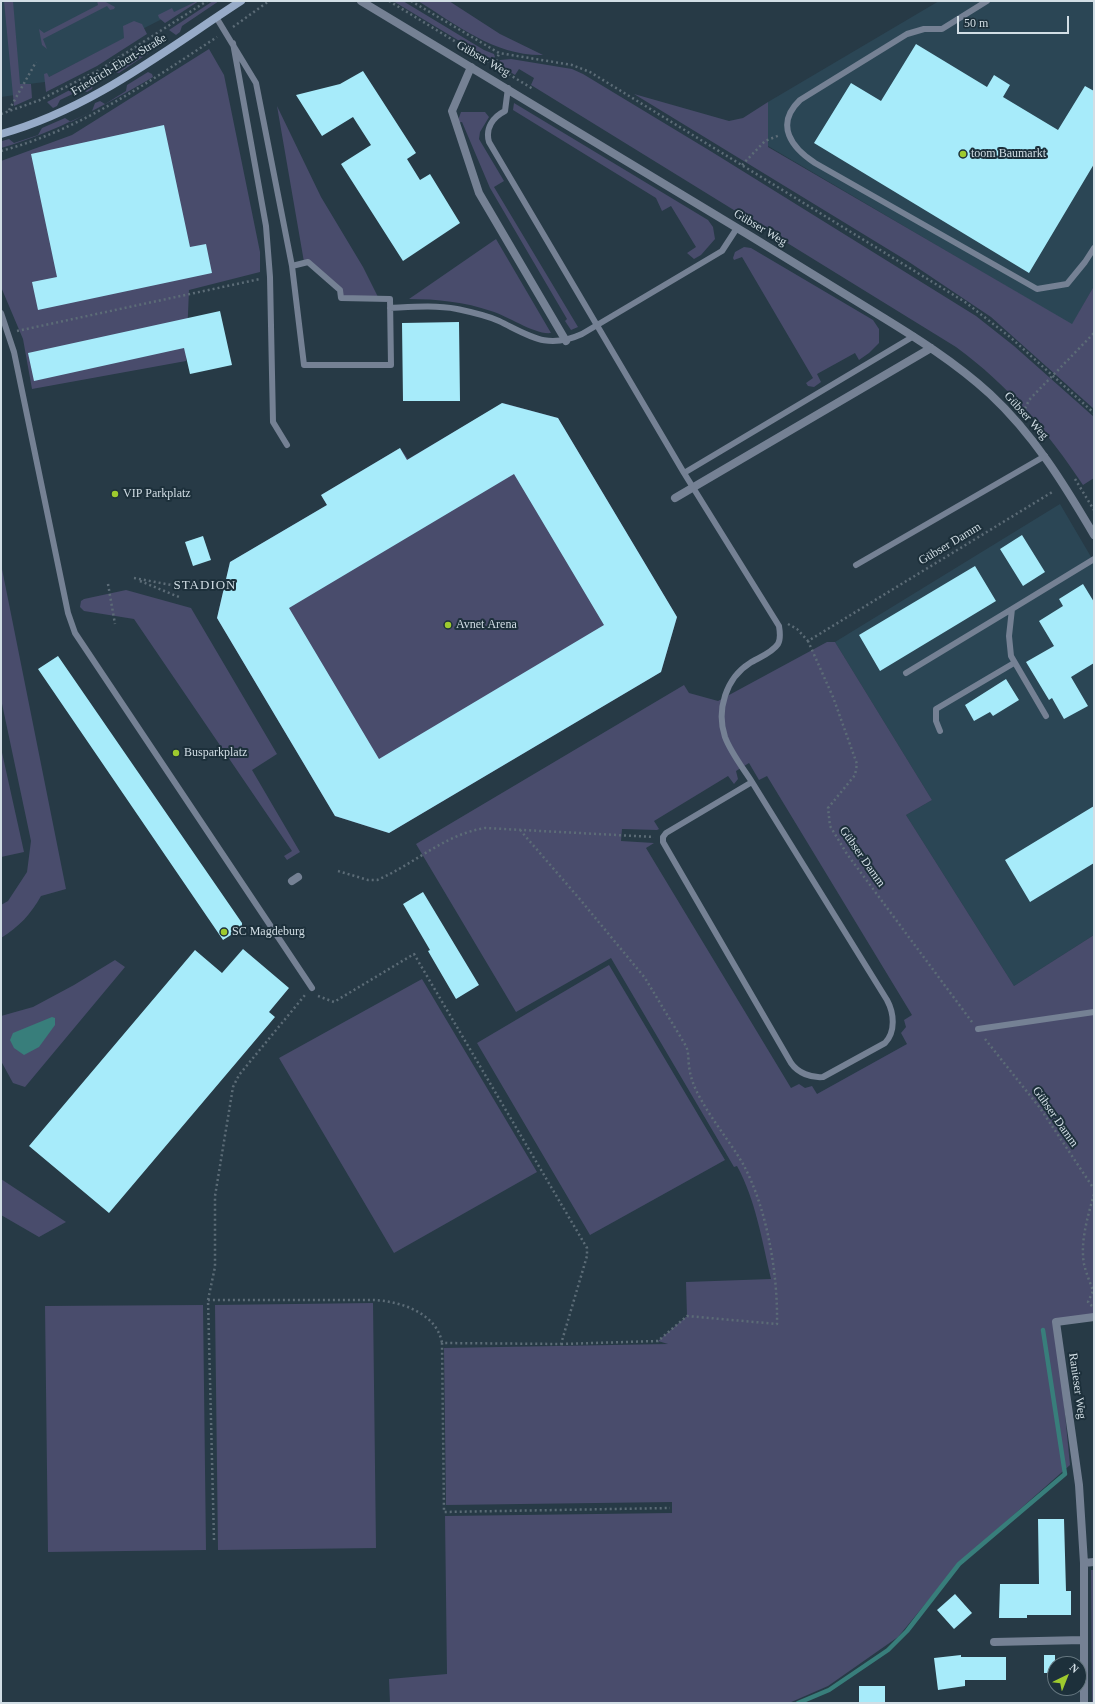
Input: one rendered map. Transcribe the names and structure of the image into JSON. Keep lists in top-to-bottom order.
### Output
{
  "streets": {
    "street": ["Gübser Weg", "Friedrich-Ebert-Straße", "Ranieser Weg"],
    "path": ["Gübser Damm"]
  },
  "crossings": [
    ["Gübser Weg", "Gübser Damm"]
  ],
  "districts": ["STADION"],
  "places": [
    "toom Baumarkt",
    "VIP Parkplatz",
    "Avnet Arena",
    "Busparkplatz",
    "SC Magdeburg"
  ],
  "scale_bar": "50 m",
  "north": "top right"
}
